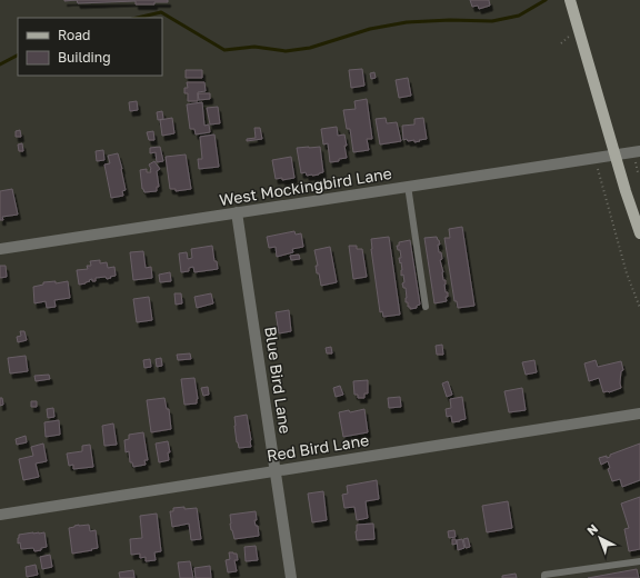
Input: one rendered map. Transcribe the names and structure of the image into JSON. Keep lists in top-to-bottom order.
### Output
{
  "streets": {
    "street": ["West Mockingbird Lane", "Blue Bird Lane", "Red Bird Lane"]
  },
  "crossings": [
    ["West Mockingbird Lane", "Blue Bird Lane"],
    ["Blue Bird Lane", "Red Bird Lane"]
  ],
  "legend": ["Road", "Building"],
  "north": "top left"
}
